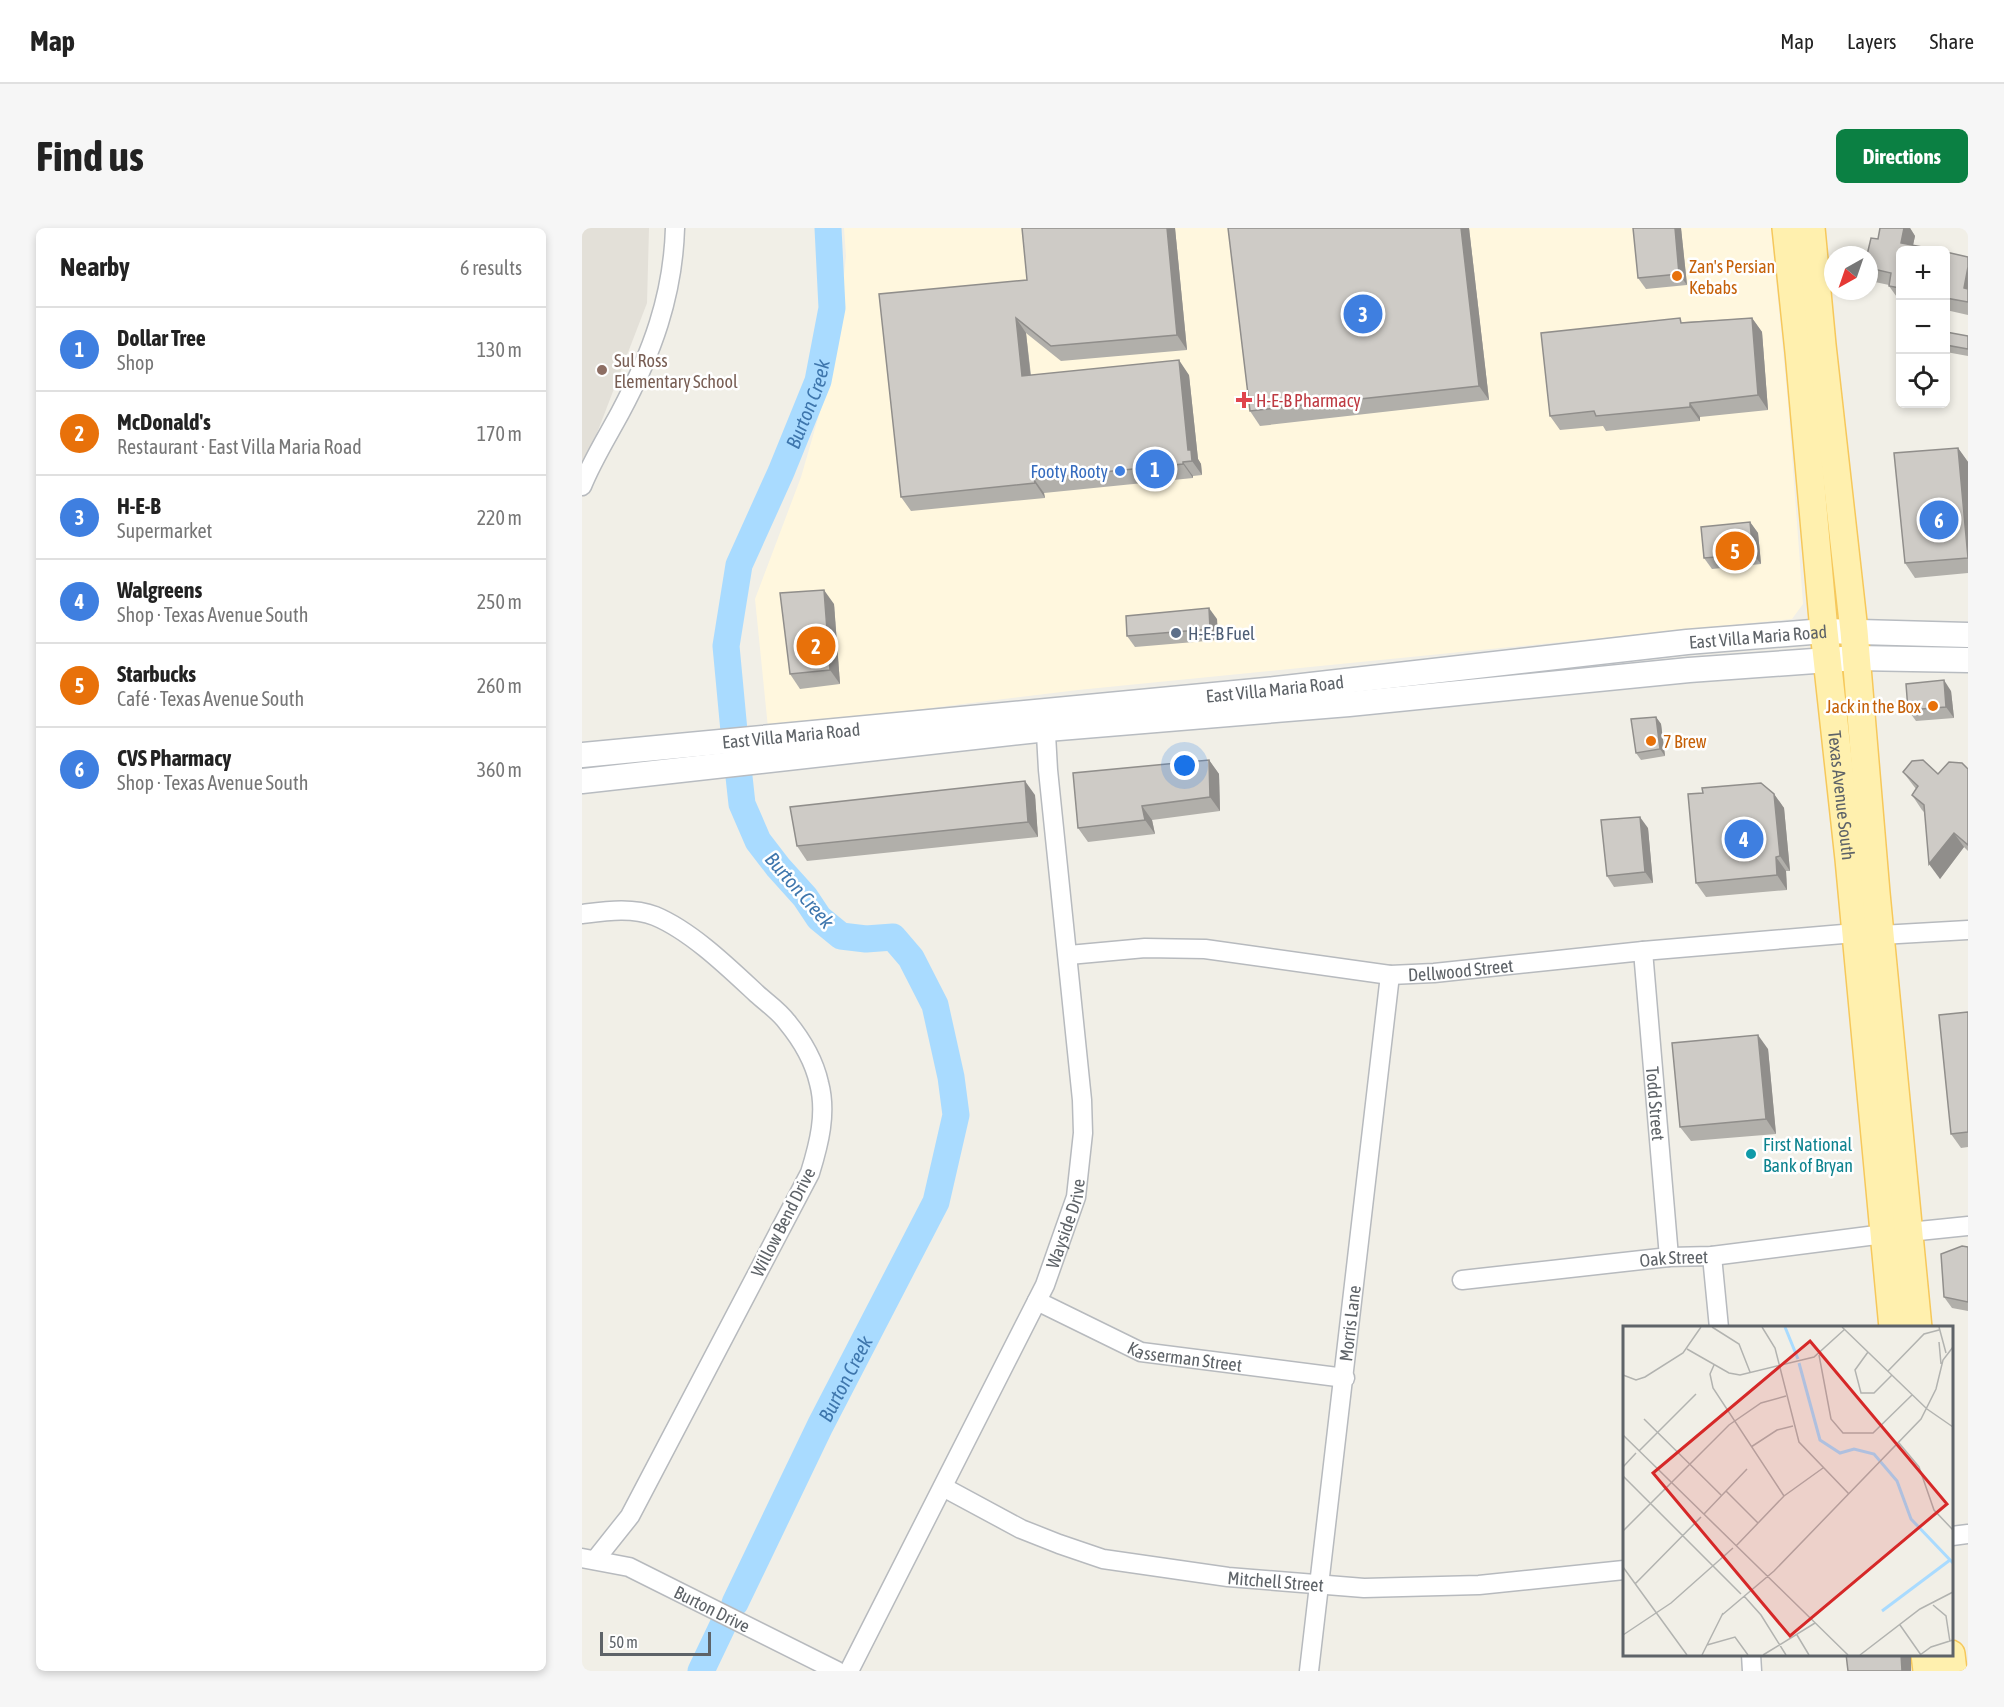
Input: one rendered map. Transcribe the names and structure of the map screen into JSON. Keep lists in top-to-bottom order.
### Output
{
  "streets": {
    "main road": ["East Villa Maria Road", "Texas Avenue South"],
    "street": [
      "Dellwood Street",
      "Todd Street",
      "Willow Bend Drive",
      "Wayside Drive",
      "Oak Street",
      "Morris Lane",
      "Kasserman Street",
      "Mitchell Street",
      "Burton Drive"
    ]
  },
  "crossings": [
    ["East Villa Maria Road", "Texas Avenue South"],
    ["East Villa Maria Road", "Wayside Drive"],
    ["Texas Avenue South", "Dellwood Street"],
    ["Texas Avenue South", "Oak Street"],
    ["Dellwood Street", "Todd Street"],
    ["Dellwood Street", "Wayside Drive"],
    ["Dellwood Street", "Morris Lane"],
    ["Todd Street", "Oak Street"],
    ["Willow Bend Drive", "Burton Drive"],
    ["Wayside Drive", "Kasserman Street"],
    ["Wayside Drive", "Mitchell Street"],
    ["Morris Lane", "Kasserman Street"],
    ["Morris Lane", "Mitchell Street"]
  ],
  "water": ["Burton Creek"],
  "places": {
    "other": [
      "Zan's Persian Kebabs",
      "Sul Ross Elementary School",
      "Footy Rooty",
      "H-E-B Fuel",
      "Jack in the Box",
      "7 Brew",
      "First National Bank of Bryan"
    ],
    "health": ["H-E-B Pharmacy"]
  },
  "scale_bar": "50 m",
  "north": "bottom left",
  "page": {
    "header": "Map",
    "nav": ["Map", "Layers", "Share"],
    "buttons": "Directions",
    "title": "Find us",
    "heading": ["Nearby", "6 results"],
    "map_buttons": ["+", "−"],
    "pins": [
      "3",
      "1",
      "6",
      "5",
      "2",
      "4"
    ],
    "list": [
      {
        "mark": "1",
        "name": "Dollar Tree",
        "note": "Shop",
        "value": "130 m"
      },
      {
        "mark": "2",
        "name": "McDonald's",
        "note": "Restaurant · East Villa Maria Road",
        "value": "170 m"
      },
      {
        "mark": "3",
        "name": "H-E-B",
        "note": "Supermarket",
        "value": "220 m"
      },
      {
        "mark": "4",
        "name": "Walgreens",
        "note": "Shop · Texas Avenue South",
        "value": "250 m"
      },
      {
        "mark": "5",
        "name": "Starbucks",
        "note": "Café · Texas Avenue South",
        "value": "260 m"
      },
      {
        "mark": "6",
        "name": "CVS Pharmacy",
        "note": "Shop · Texas Avenue South",
        "value": "360 m"
      }
    ],
    "scale": "50 m"
  }
}
